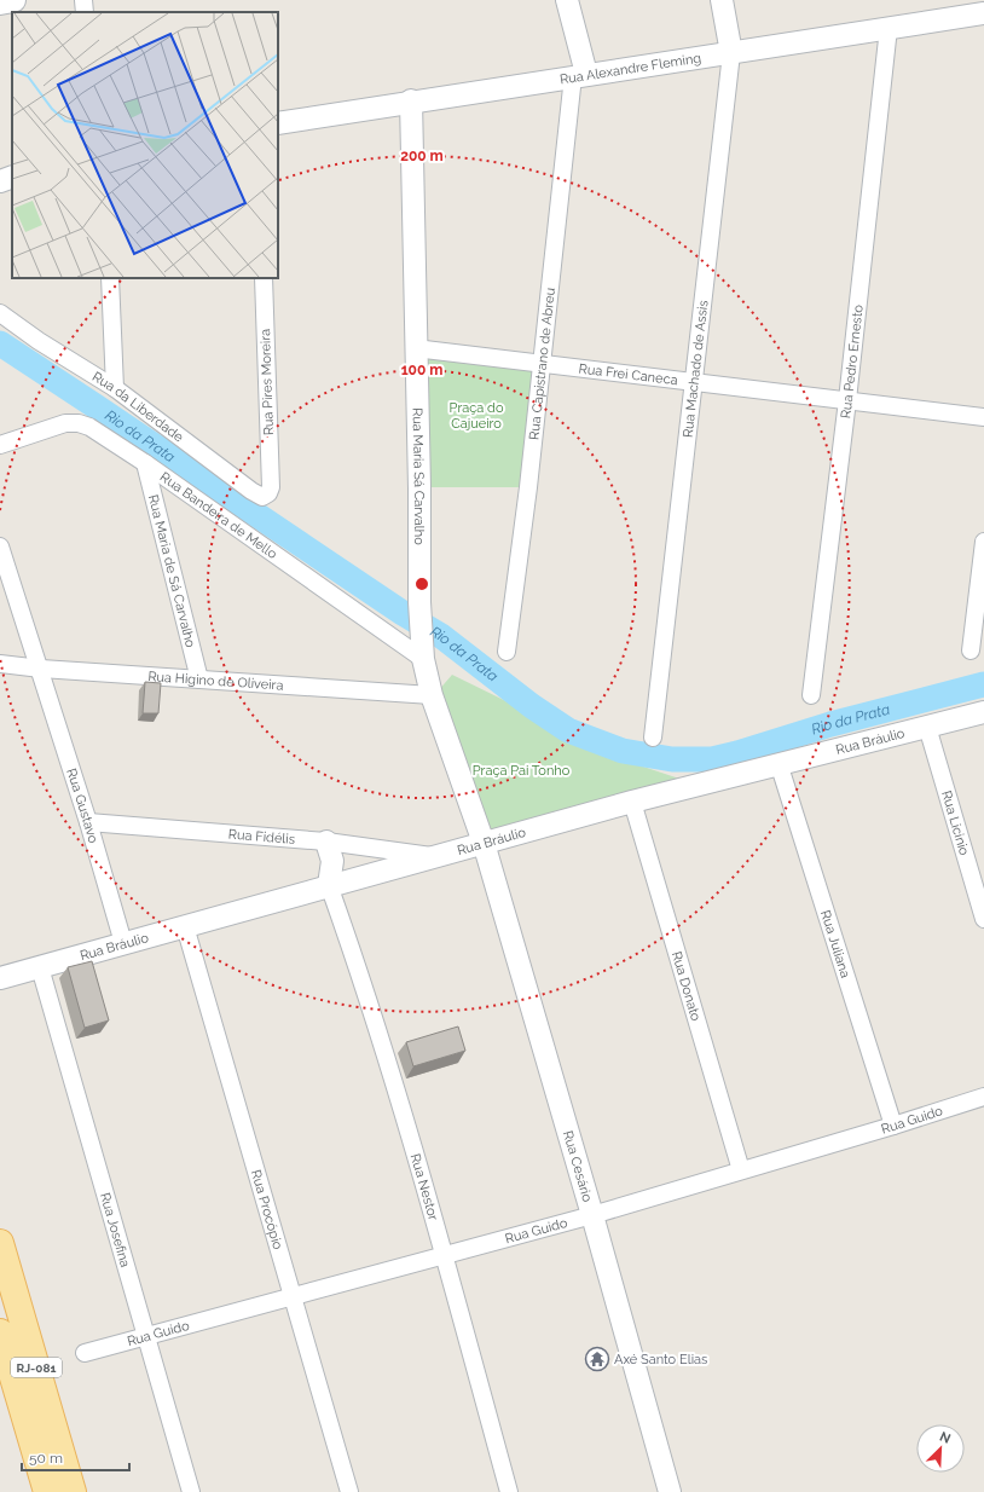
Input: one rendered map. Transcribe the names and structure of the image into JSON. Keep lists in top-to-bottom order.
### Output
{
  "streets": {
    "main road": ["RJ-081"],
    "street": [
      "Rua Alexandre Fleming",
      "Rua Pedro Ernesto",
      "Rua Capistrano de Abreu",
      "Rua Machado de Assis",
      "Rua Frei Caneca",
      "Rua Pires Moreira",
      "Rua da Liberdade",
      "Rua Maria Sá Carvalho",
      "Rua Bandeira de Mello",
      "Rua Maria de Sá Carvalho",
      "Rua Higino de Oliveira",
      "Rua Bráulio",
      "Rua Gustavo",
      "Rua Licinio",
      "Rua Fidélis",
      "Rua Juliana",
      "Rua Donato",
      "Rua Guido",
      "Rua Cesário",
      "Rua Nestor",
      "Rua Procópio",
      "Rua Josefina"
    ]
  },
  "crossings": [
    ["Rua Alexandre Fleming", "Rua Pedro Ernesto"],
    ["Rua Alexandre Fleming", "Rua Capistrano de Abreu"],
    ["Rua Alexandre Fleming", "Rua Machado de Assis"],
    ["Rua Alexandre Fleming", "Rua Maria Sá Carvalho"],
    ["Rua Pedro Ernesto", "Rua Frei Caneca"],
    ["Rua Capistrano de Abreu", "Rua Frei Caneca"],
    ["Rua Machado de Assis", "Rua Frei Caneca"],
    ["Rua Frei Caneca", "Rua Maria Sá Carvalho"],
    ["Rua Pires Moreira", "Rua da Liberdade"],
    ["Rua Maria Sá Carvalho", "Rua Bandeira de Mello"],
    ["Rua Maria Sá Carvalho", "Rua Higino de Oliveira"],
    ["Rua Maria Sá Carvalho", "Rua Bráulio"],
    ["Rua Maria Sá Carvalho", "Rua Cesário"],
    ["Rua Bandeira de Mello", "Rua Maria de Sá Carvalho"],
    ["Rua Maria de Sá Carvalho", "Rua Higino de Oliveira"],
    ["Rua Higino de Oliveira", "Rua Gustavo"],
    ["Rua Bráulio", "Rua Gustavo"],
    ["Rua Bráulio", "Rua Licinio"],
    ["Rua Bráulio", "Rua Fidélis"],
    ["Rua Bráulio", "Rua Juliana"],
    ["Rua Bráulio", "Rua Donato"],
    ["Rua Bráulio", "Rua Cesário"],
    ["Rua Bráulio", "Rua Nestor"],
    ["Rua Bráulio", "Rua Procópio"],
    ["Rua Bráulio", "Rua Josefina"],
    ["Rua Gustavo", "Rua Fidélis"],
    ["Rua Juliana", "Rua Guido"],
    ["Rua Donato", "Rua Guido"],
    ["Rua Guido", "Rua Cesário"],
    ["Rua Guido", "Rua Nestor"],
    ["Rua Guido", "Rua Procópio"],
    ["Rua Guido", "Rua Josefina"]
  ],
  "water": ["Rio da Prata"],
  "parks": ["Praça do Cajueiro", "Praça Pai Tonho"],
  "places": {
    "temple": ["Axé Santo Elias"]
  },
  "scale_bar": "50 m",
  "north": "top right",
  "rings": ["200 m", "100 m"]
}
